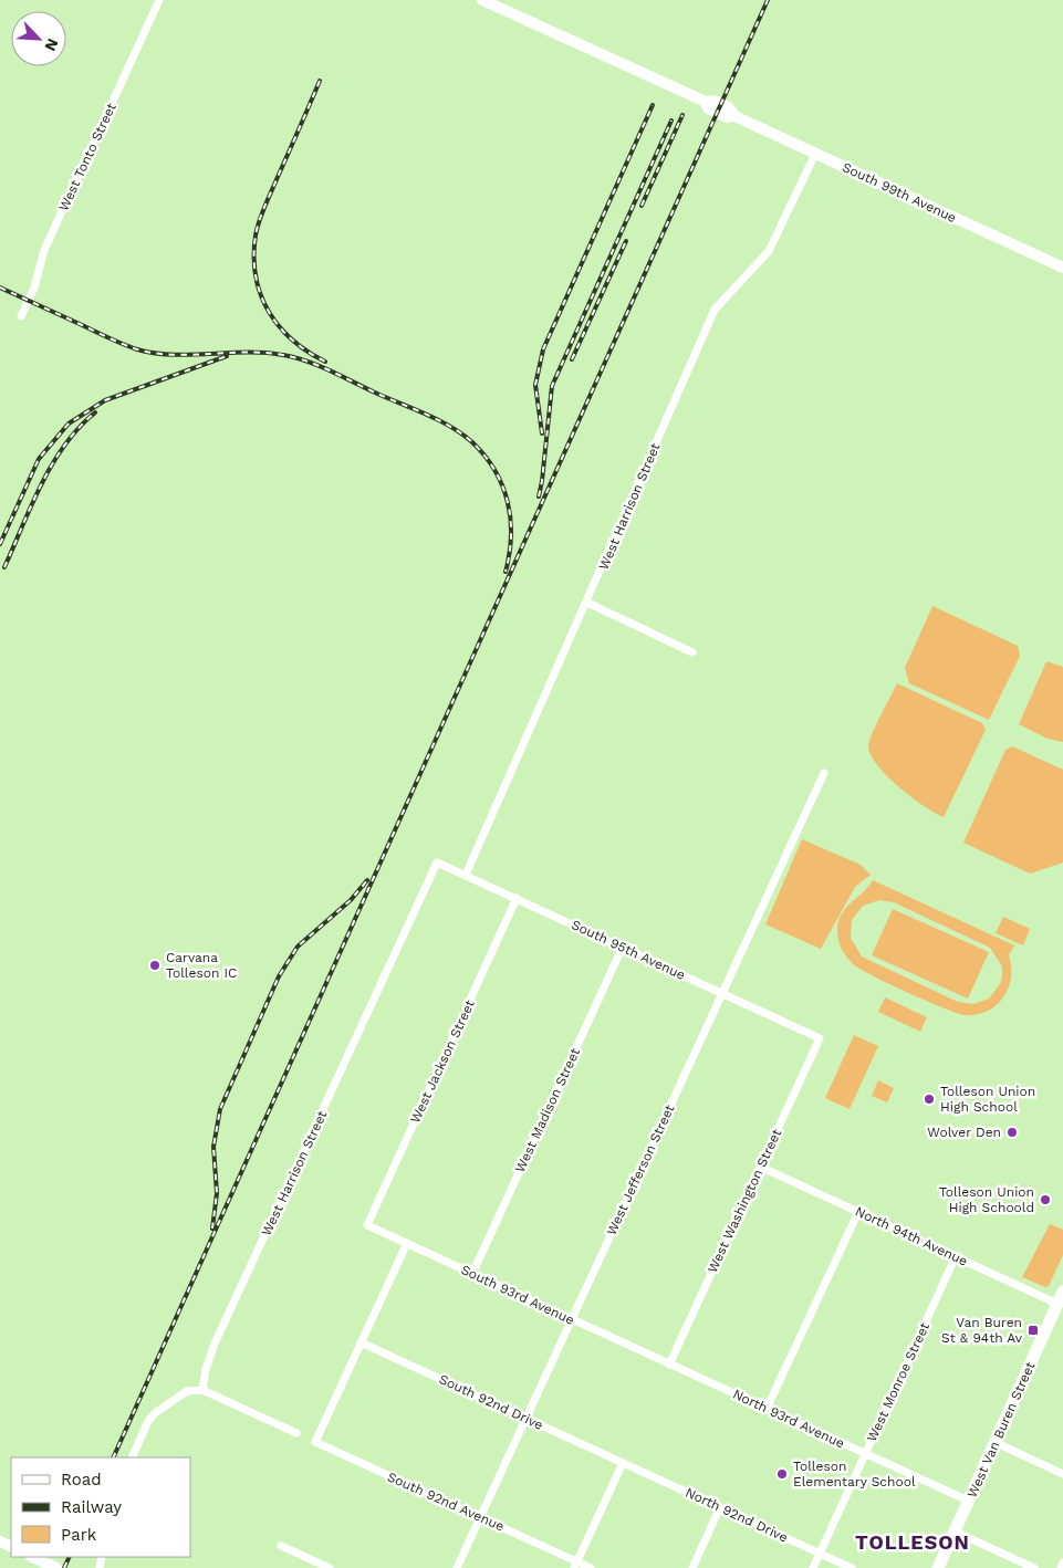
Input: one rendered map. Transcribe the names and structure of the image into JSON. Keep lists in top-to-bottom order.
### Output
{
  "streets": {
    "main road": ["South 99th Avenue", "West Van Buren Street"],
    "street": [
      "West Tonto Street",
      "West Harrison Street",
      "South 95th Avenue",
      "West Jackson Street",
      "West Madison Street",
      "West Jefferson Street",
      "West Washington Street",
      "North 94th Avenue",
      "South 93rd Avenue",
      "West Monroe Street",
      "South 92nd Drive",
      "North 93rd Avenue",
      "South 92nd Avenue",
      "North 92nd Drive"
    ]
  },
  "crossings": [
    ["South 99th Avenue", "West Harrison Street"],
    ["West Harrison Street", "South 95th Avenue"],
    ["South 95th Avenue", "West Jackson Street"],
    ["South 95th Avenue", "West Madison Street"],
    ["South 95th Avenue", "West Jefferson Street"],
    ["South 95th Avenue", "West Washington Street"],
    ["West Jackson Street", "South 93rd Avenue"],
    ["West Madison Street", "South 93rd Avenue"],
    ["West Jefferson Street", "South 93rd Avenue"],
    ["West Jefferson Street", "South 92nd Drive"],
    ["West Jefferson Street", "South 92nd Avenue"],
    ["West Washington Street", "North 94th Avenue"],
    ["West Washington Street", "South 93rd Avenue"],
    ["West Washington Street", "North 93rd Avenue"],
    ["North 94th Avenue", "West Monroe Street"],
    ["North 94th Avenue", "West Van Buren Street"],
    ["South 93rd Avenue", "North 93rd Avenue"],
    ["West Monroe Street", "North 93rd Avenue"],
    ["West Monroe Street", "North 92nd Drive"],
    ["South 92nd Drive", "South 92nd Avenue"],
    ["South 92nd Drive", "North 92nd Drive"],
    ["North 93rd Avenue", "West Van Buren Street"]
  ],
  "districts": ["TOLLESON"],
  "places": {
    "other": [
      "Carvana Tolleson IC",
      "Tolleson Union High School",
      "Wolver Den",
      "Tolleson Union High Schoold",
      "Tolleson Elementary School"
    ],
    "transit": ["Van Buren St & 94th Av"]
  },
  "legend": ["Road", "Railway", "Park"],
  "north": "bottom right"
}
